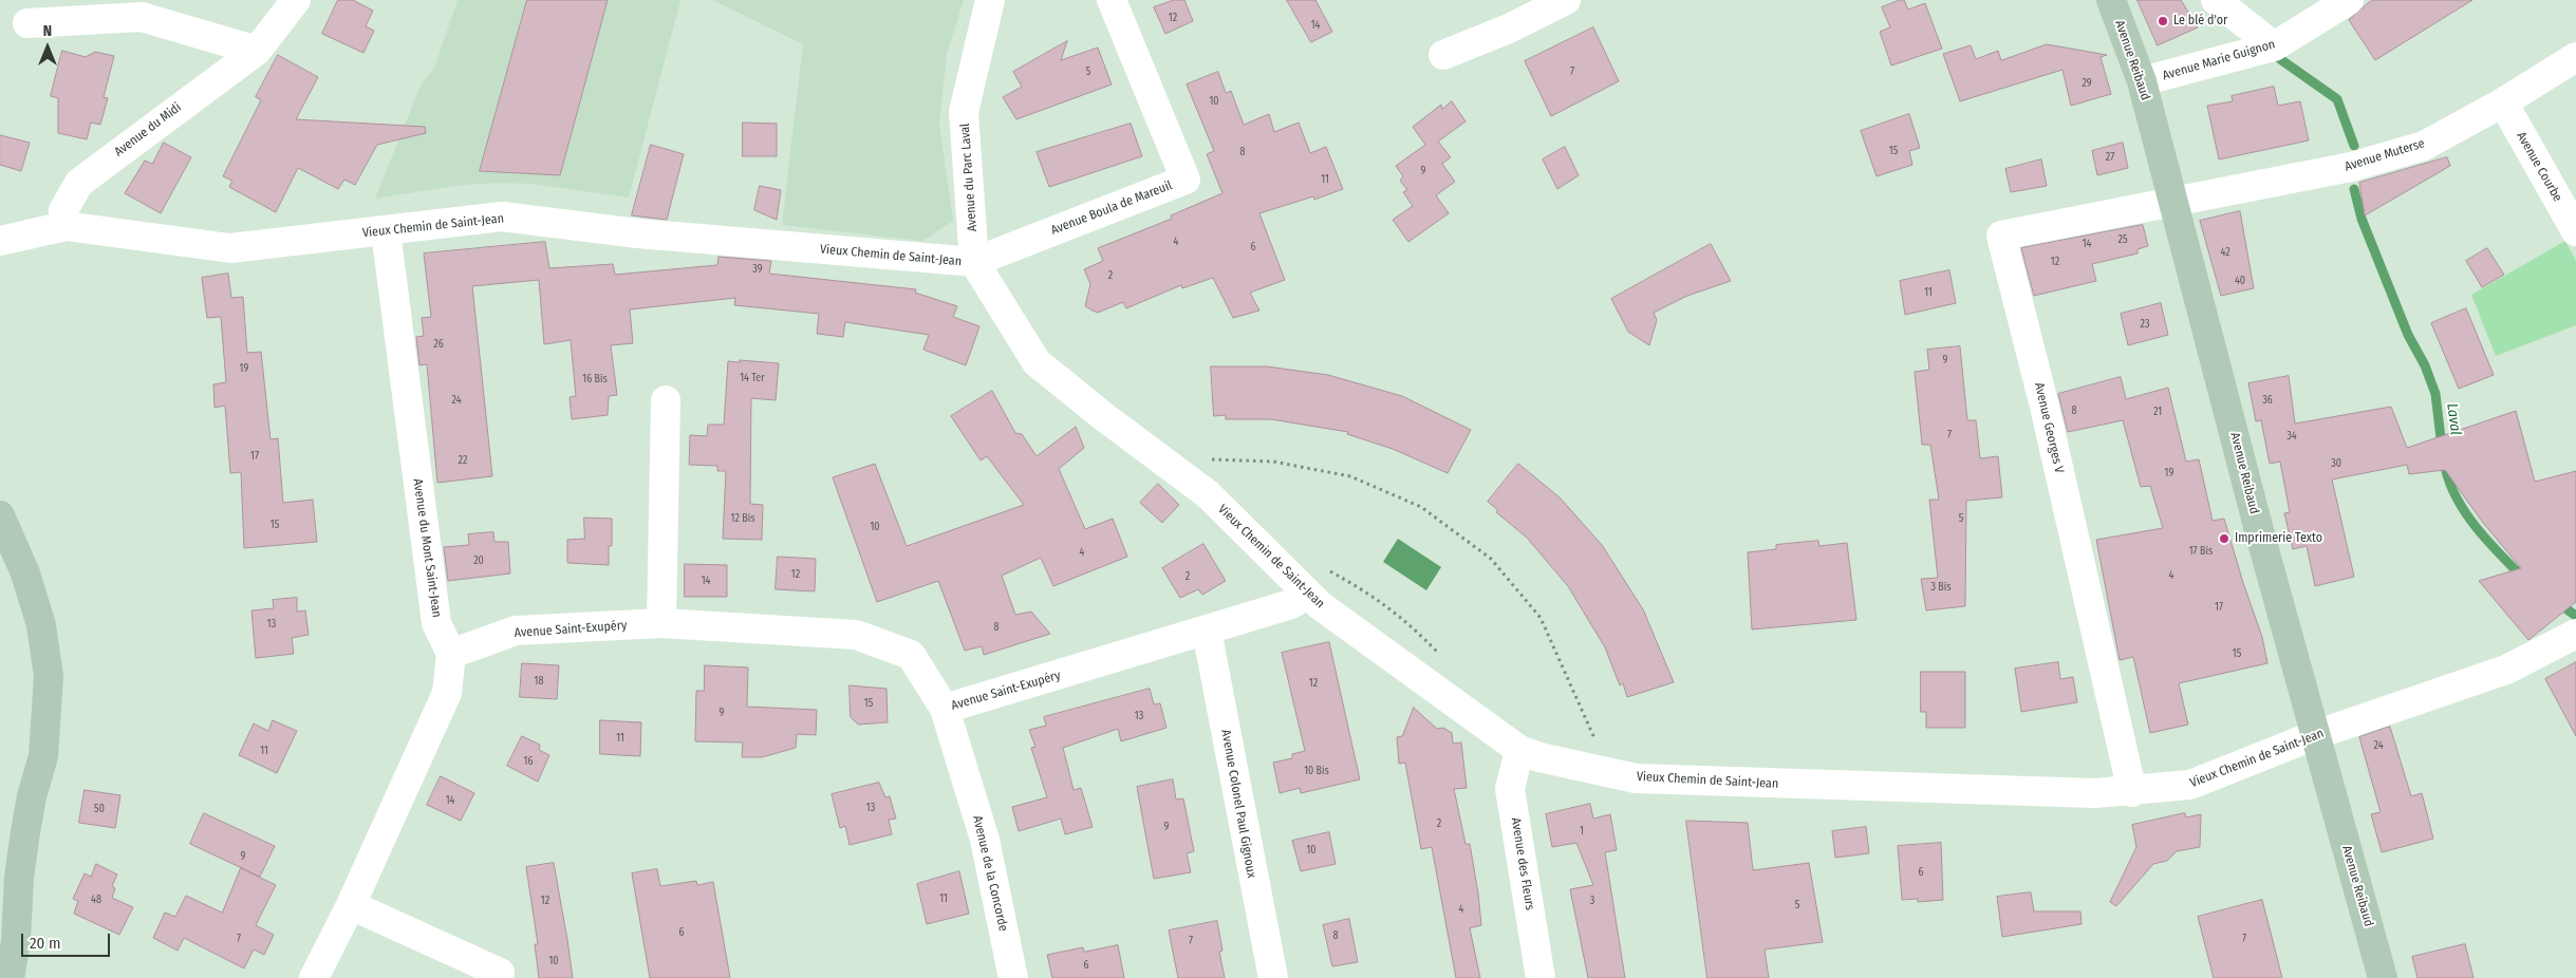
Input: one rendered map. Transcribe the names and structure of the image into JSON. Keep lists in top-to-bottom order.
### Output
{
  "streets": {
    "street": [
      "Avenue Reibaud",
      "Avenue Marie Guignon",
      "Avenue du Midi",
      "Avenue Muterse",
      "Avenue Courbe",
      "Avenue du Parc Laval",
      "Avenue Boula de Mareuil",
      "Vieux Chemin de Saint-Jean",
      "Avenue Georges V",
      "Avenue du Mont Saint-Jean",
      "Avenue Saint-Exupéry",
      "Avenue Colonel Paul Gignoux",
      "Avenue des Fleurs",
      "Avenue de la Concorde"
    ]
  },
  "crossings": [
    ["Avenue Reibaud", "Avenue Marie Guignon"],
    ["Avenue Reibaud", "Avenue Muterse"],
    ["Avenue Reibaud", "Vieux Chemin de Saint-Jean"],
    ["Avenue Reibaud", "Avenue Georges V"],
    ["Avenue du Midi", "Vieux Chemin de Saint-Jean"],
    ["Avenue Muterse", "Avenue Courbe"],
    ["Avenue Muterse", "Avenue Georges V"],
    ["Avenue du Parc Laval", "Avenue Boula de Mareuil"],
    ["Avenue du Parc Laval", "Vieux Chemin de Saint-Jean"],
    ["Avenue Boula de Mareuil", "Vieux Chemin de Saint-Jean"],
    ["Vieux Chemin de Saint-Jean", "Avenue Georges V"],
    ["Vieux Chemin de Saint-Jean", "Avenue du Mont Saint-Jean"],
    ["Vieux Chemin de Saint-Jean", "Avenue Saint-Exupéry"],
    ["Vieux Chemin de Saint-Jean", "Avenue des Fleurs"],
    ["Avenue du Mont Saint-Jean", "Avenue Saint-Exupéry"],
    ["Avenue Saint-Exupéry", "Avenue Colonel Paul Gignoux"],
    ["Avenue Saint-Exupéry", "Avenue de la Concorde"]
  ],
  "water": ["Laval"],
  "places": ["Le blé d'or", "Imprimerie Texto"],
  "house_numbers": [
    "12",
    "14",
    "5",
    "7",
    "29",
    "10",
    "15",
    "8",
    "27",
    "9",
    "11",
    "25",
    "4",
    "14",
    "6",
    "42",
    "12",
    "39",
    "2",
    "40",
    "11",
    "23",
    "26",
    "9",
    "19",
    "14 Ter",
    "16 Bis",
    "24",
    "36",
    "8",
    "21",
    "7",
    "34",
    "17",
    "22",
    "30",
    "19",
    "12 Bis",
    "5",
    "15",
    "10",
    "17 Bis",
    "4",
    "20",
    "12",
    "4",
    "2",
    "14",
    "3 Bis",
    "17",
    "13",
    "8",
    "15",
    "18",
    "12",
    "15",
    "9",
    "13",
    "11",
    "24",
    "11",
    "16",
    "10 Bis",
    "14",
    "13",
    "50",
    "2",
    "9",
    "1",
    "10",
    "9",
    "6",
    "11",
    "48",
    "12",
    "3",
    "5",
    "4",
    "6",
    "8",
    "7",
    "7",
    "7",
    "10",
    "6"
  ],
  "scale_bar": "20 m",
  "north": "top"
}
